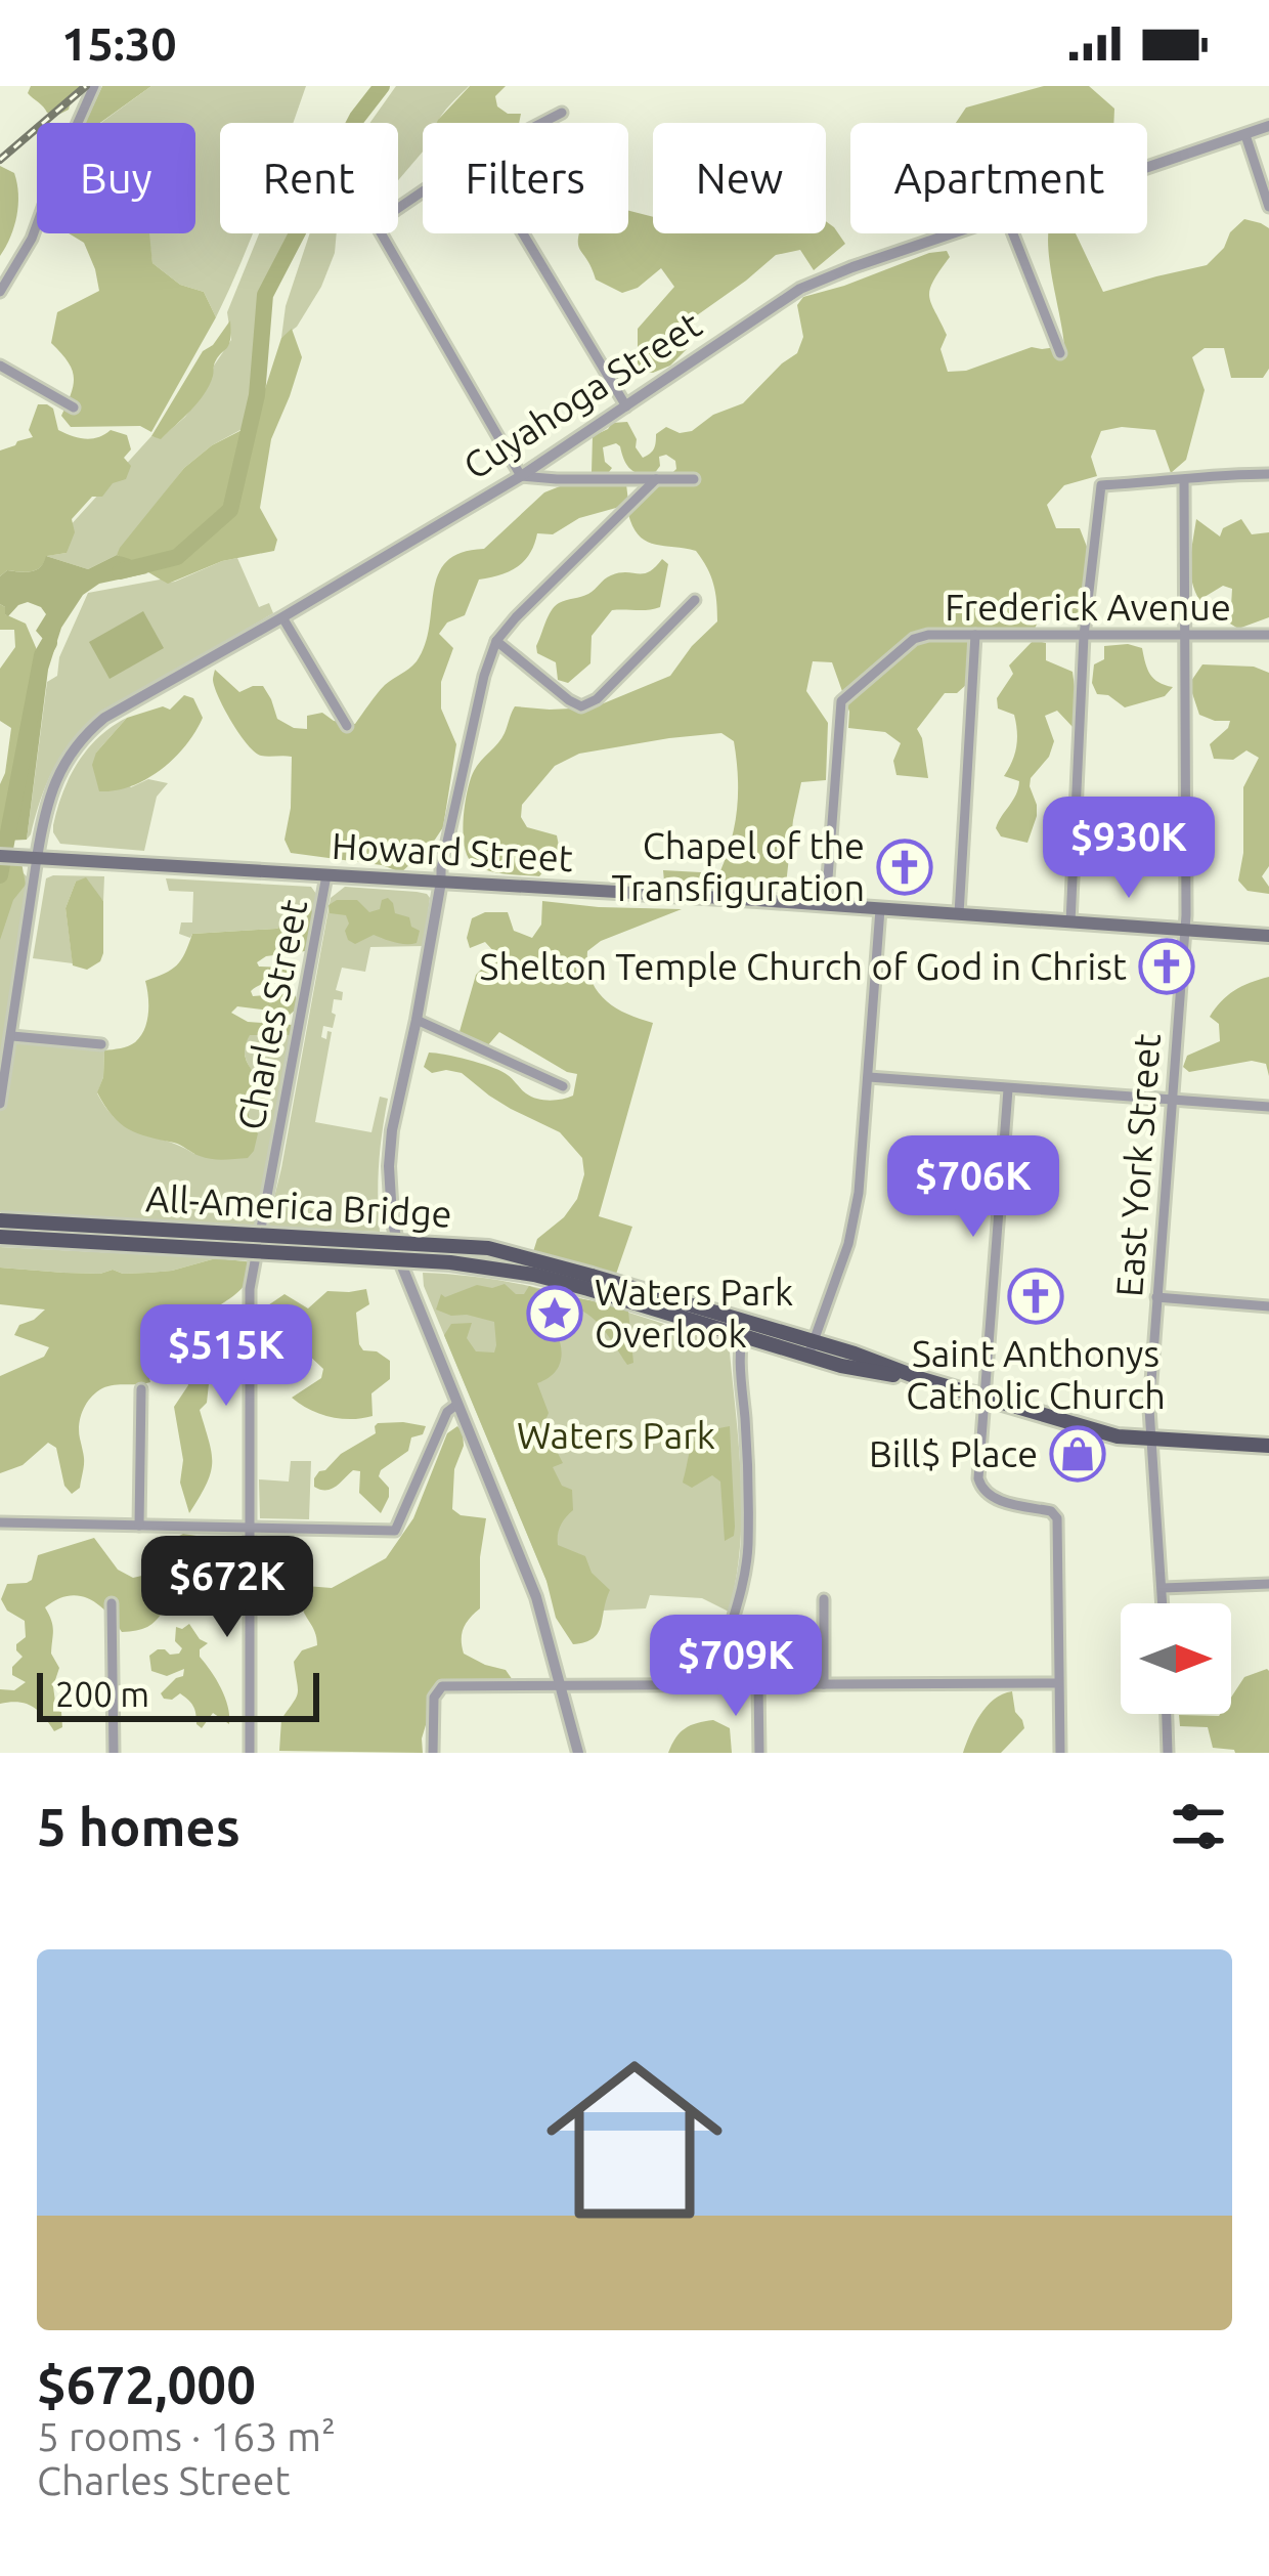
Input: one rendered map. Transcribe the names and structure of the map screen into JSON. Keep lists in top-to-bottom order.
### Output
{
  "streets": {
    "main road": ["Howard Street", "All-America Bridge"],
    "street": [
      "Cuyahoga Street",
      "Frederick Avenue",
      "Charles Street",
      "East York Street"
    ]
  },
  "crossings": [
    ["Cuyahoga Street", "Howard Street"],
    ["Frederick Avenue", "Howard Street"],
    ["Frederick Avenue", "East York Street"],
    ["Howard Street", "Charles Street"],
    ["Howard Street", "East York Street"]
  ],
  "parks": ["Waters Park"],
  "places": {
    "church": ["Chapel of the Transfiguration", "Shelton Temple Church of God in Christ", "Saint Anthonys Catholic Church"],
    "place": ["Waters Park Overlook"],
    "shop": ["Bill$ Place"]
  },
  "scale_bar": "200 m",
  "north": "right",
  "page": {
    "status": "15:30",
    "chip": [
      "Buy",
      "Rent",
      "Filters",
      "New",
      "Apartment"
    ],
    "price": [
      "$930K",
      "$706K",
      "$515K",
      "$672K",
      "$709K"
    ],
    "scale": "200 m",
    "heading": "5 homes",
    "list": [
      {
        "name": "$672,000",
        "note": "5 rooms · 163 m² · Charles Street"
      }
    ]
  }
}
